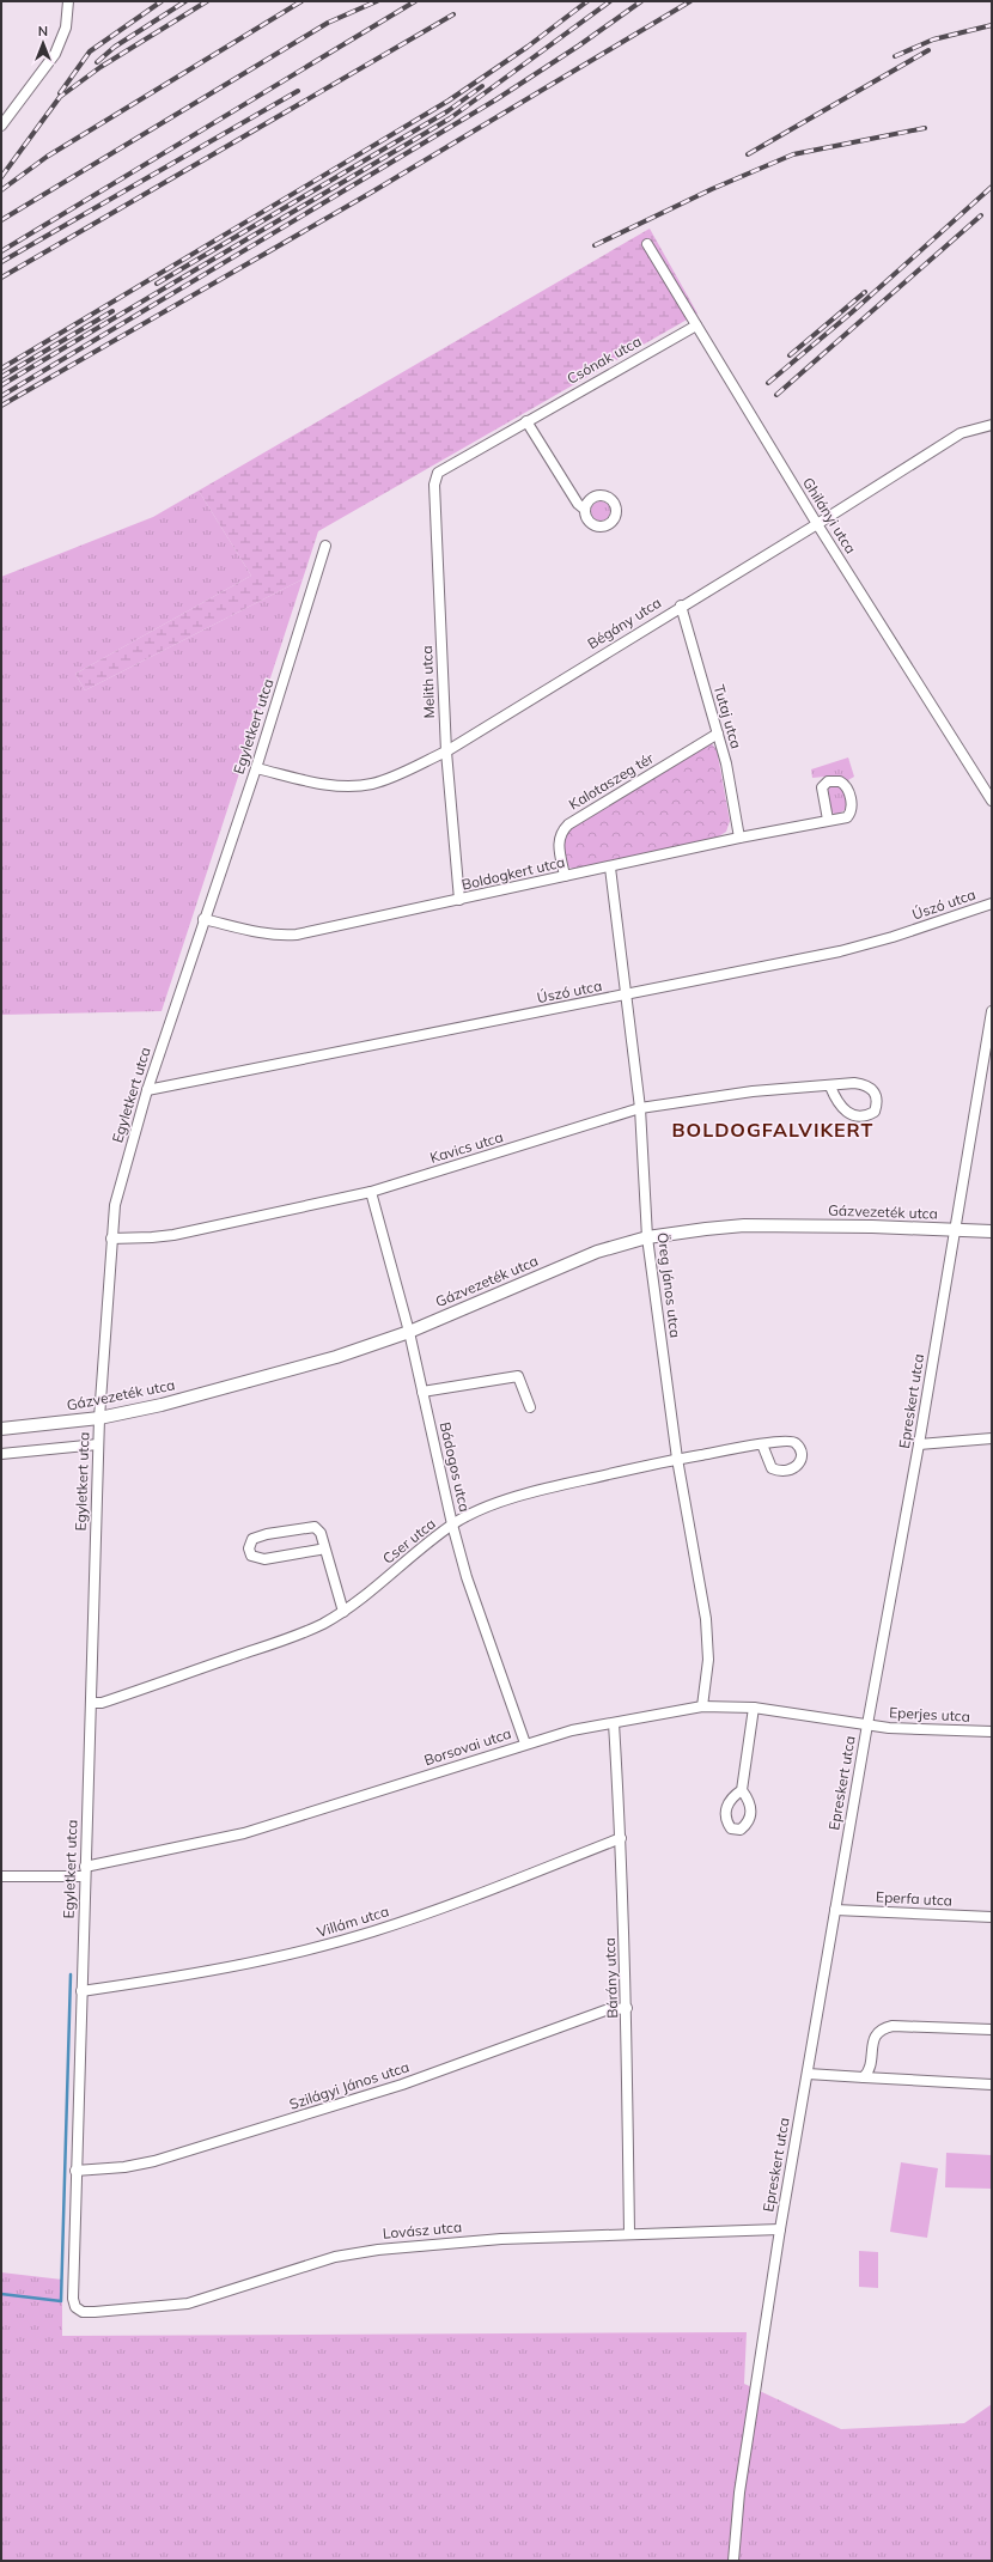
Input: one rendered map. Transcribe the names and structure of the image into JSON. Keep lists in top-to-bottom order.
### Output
{
  "streets": {
    "street": [
      "Csónak utca",
      "Ghilányi utca",
      "Bégány utca",
      "Melith utca",
      "Tutaj utca",
      "Egyletkert utca",
      "Kalotaszeg tér",
      "Boldogkert utca",
      "Úszó utca",
      "Kavics utca",
      "Gázvezeték utca",
      "Öreg János utca",
      "Epreskert utca",
      "Bádogos utca",
      "Cser utca",
      "Eperjes utca",
      "Borsovai utca",
      "Eperfa utca",
      "Villám utca",
      "Bárány utca",
      "Szilágyi János utca",
      "Lovász utca"
    ]
  },
  "crossings": [
    ["Csónak utca", "Ghilányi utca"],
    ["Csónak utca", "Melith utca"],
    ["Ghilányi utca", "Bégány utca"],
    ["Bégány utca", "Melith utca"],
    ["Bégány utca", "Tutaj utca"],
    ["Bégány utca", "Egyletkert utca"],
    ["Melith utca", "Boldogkert utca"],
    ["Tutaj utca", "Kalotaszeg tér"],
    ["Tutaj utca", "Boldogkert utca"],
    ["Egyletkert utca", "Boldogkert utca"],
    ["Egyletkert utca", "Úszó utca"],
    ["Egyletkert utca", "Kavics utca"],
    ["Egyletkert utca", "Gázvezeték utca"],
    ["Egyletkert utca", "Cser utca"],
    ["Egyletkert utca", "Borsovai utca"],
    ["Egyletkert utca", "Villám utca"],
    ["Egyletkert utca", "Szilágyi János utca"],
    ["Egyletkert utca", "Lovász utca"],
    ["Kalotaszeg tér", "Boldogkert utca"],
    ["Boldogkert utca", "Öreg János utca"],
    ["Úszó utca", "Öreg János utca"],
    ["Kavics utca", "Öreg János utca"],
    ["Kavics utca", "Bádogos utca"],
    ["Gázvezeték utca", "Öreg János utca"],
    ["Gázvezeték utca", "Epreskert utca"],
    ["Gázvezeték utca", "Bádogos utca"],
    ["Öreg János utca", "Cser utca"],
    ["Öreg János utca", "Borsovai utca"],
    ["Epreskert utca", "Eperjes utca"],
    ["Epreskert utca", "Borsovai utca"],
    ["Epreskert utca", "Eperfa utca"],
    ["Epreskert utca", "Lovász utca"],
    ["Bádogos utca", "Cser utca"],
    ["Bádogos utca", "Borsovai utca"],
    ["Eperjes utca", "Borsovai utca"],
    ["Borsovai utca", "Bárány utca"],
    ["Villám utca", "Bárány utca"],
    ["Bárány utca", "Szilágyi János utca"],
    ["Bárány utca", "Lovász utca"]
  ],
  "districts": ["BOLDOGFALVIKERT"],
  "north": "top"
}
